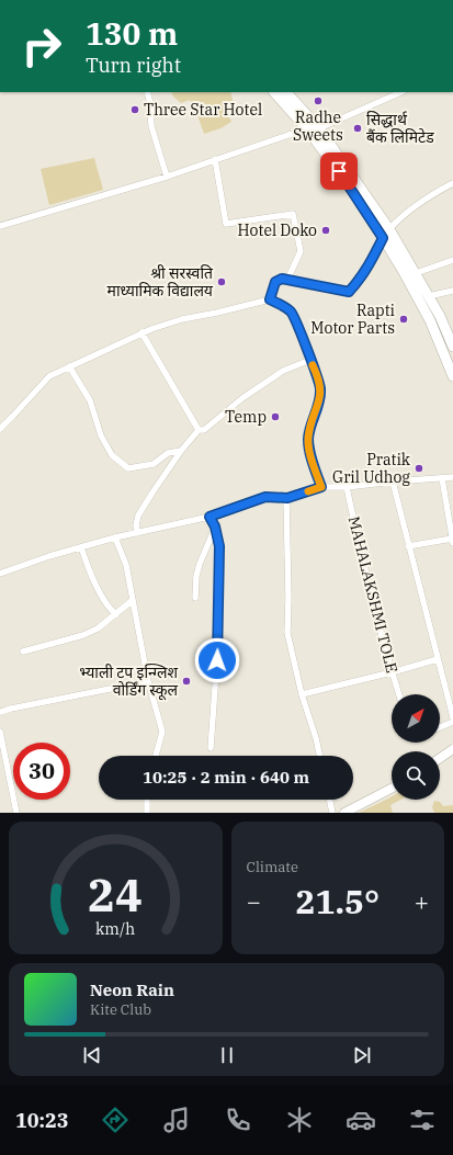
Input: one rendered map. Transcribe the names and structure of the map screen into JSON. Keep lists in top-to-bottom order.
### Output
{
  "streets": {
    "street": ["MAHALAKSHMI TOLE"]
  },
  "places": [
    "Radhe Sweets",
    "Three Star Hotel",
    "सिद्धार्थ बैंक लिमिटेड",
    "Hotel Doko",
    "श्री सरस्वति माध्यामिक विद्यालय",
    "Rapti Motor Parts",
    "Temp",
    "Pratik Gril Udhog",
    "भ्याली टप इन्ग्लिश वोर्डिंग स्कूल"
  ],
  "north": "top right",
  "page": {
    "turn": ["130 m", "Turn right"],
    "limit": "30",
    "trip": "10:25 · 2 min · 640 m",
    "tile": "Climate",
    "heat": ["−", "21.5°", "+"],
    "song": ["Neon Rain", "Kite Club"],
    "tabs": "10:23",
    "gauge": ["24", "km/h"]
  }
}
